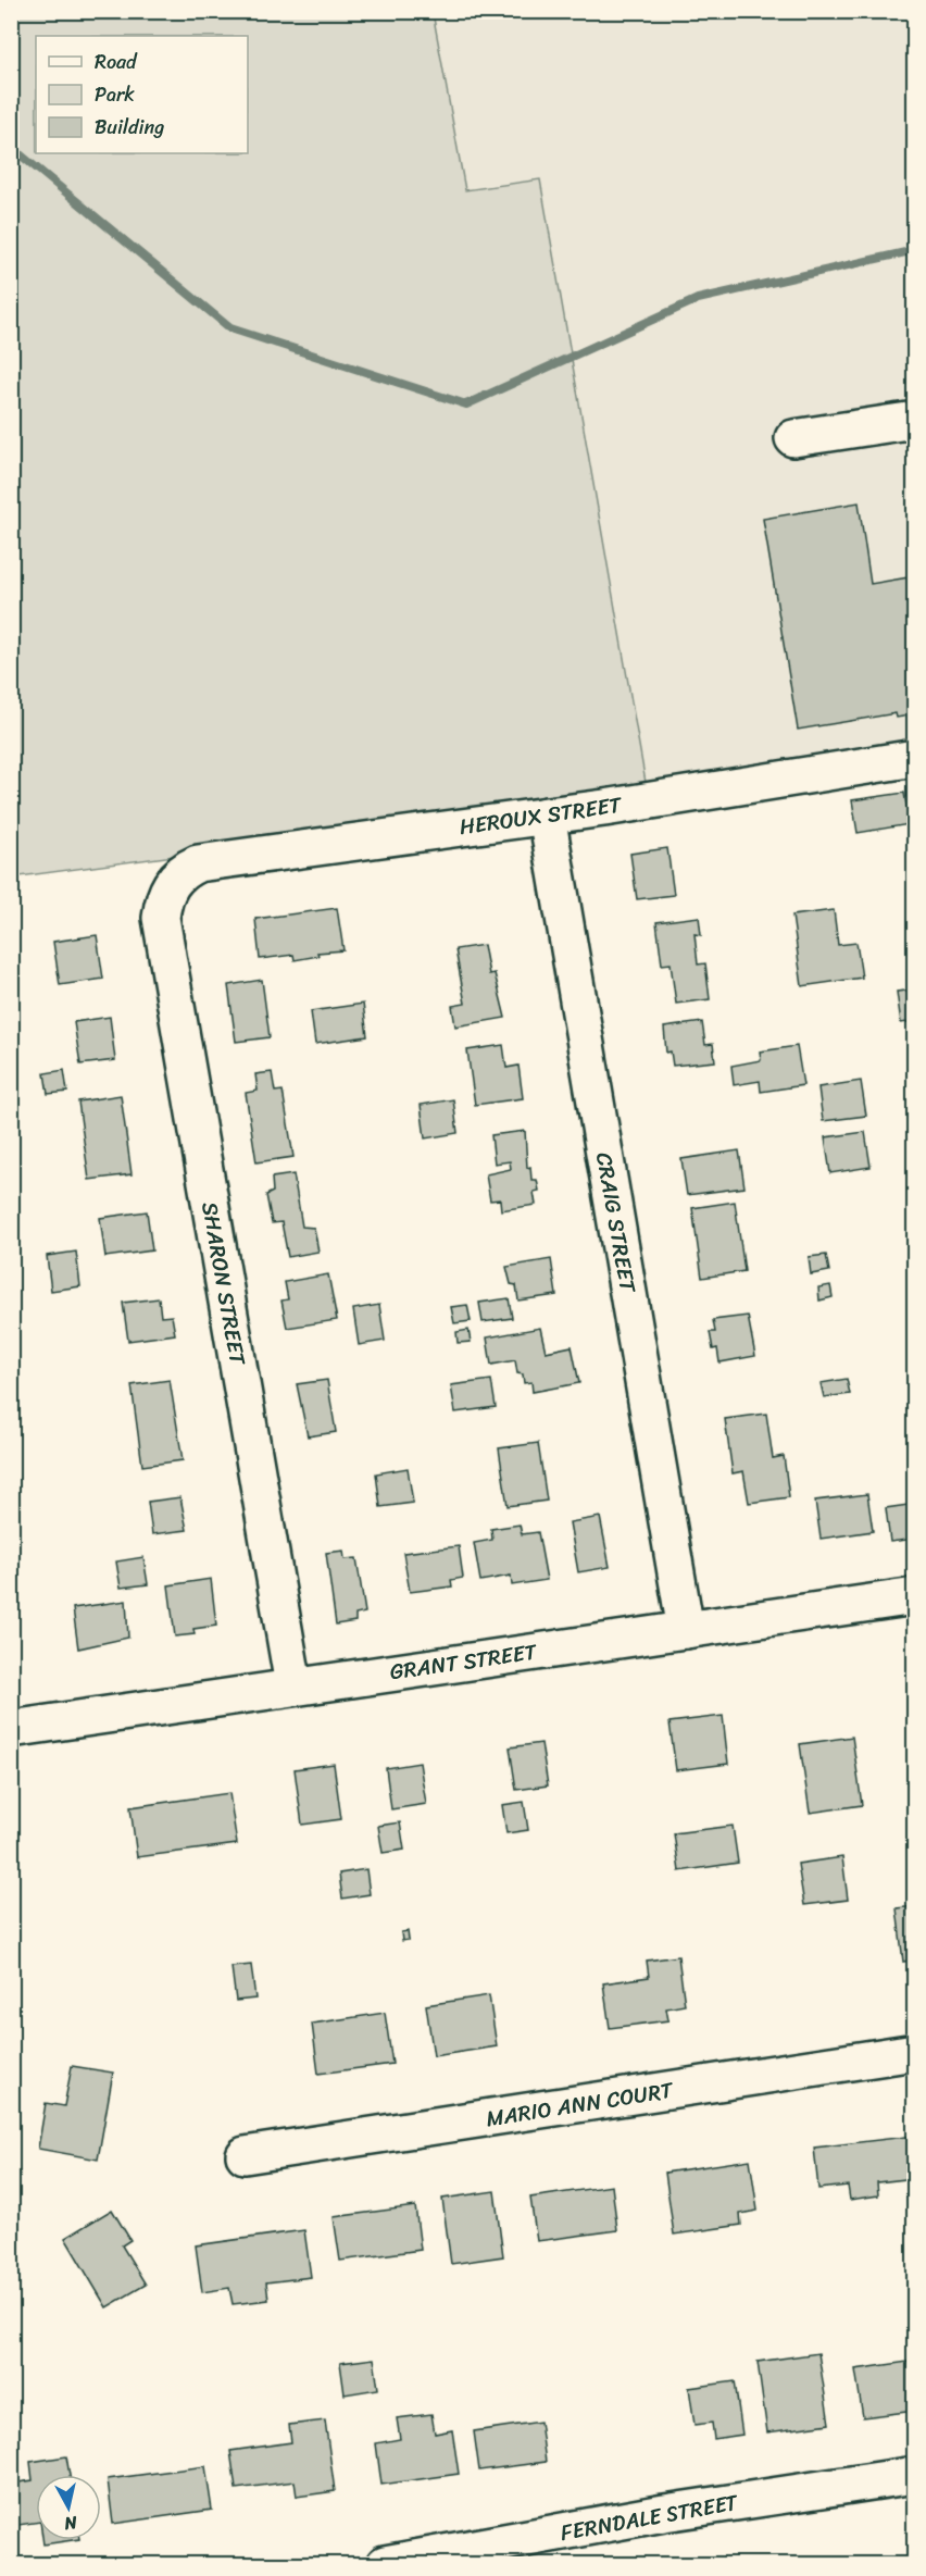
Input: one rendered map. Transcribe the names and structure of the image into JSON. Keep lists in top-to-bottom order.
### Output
{
  "streets": {
    "street": [
      "HEROUX STREET",
      "CRAIG STREET",
      "SHARON STREET",
      "GRANT STREET",
      "MARIO ANN COURT",
      "FERNDALE STREET"
    ]
  },
  "crossings": [
    ["HEROUX STREET", "CRAIG STREET"],
    ["HEROUX STREET", "SHARON STREET"],
    ["CRAIG STREET", "GRANT STREET"],
    ["SHARON STREET", "GRANT STREET"]
  ],
  "legend": ["Road", "Park", "Building"],
  "north": "bottom"
}
